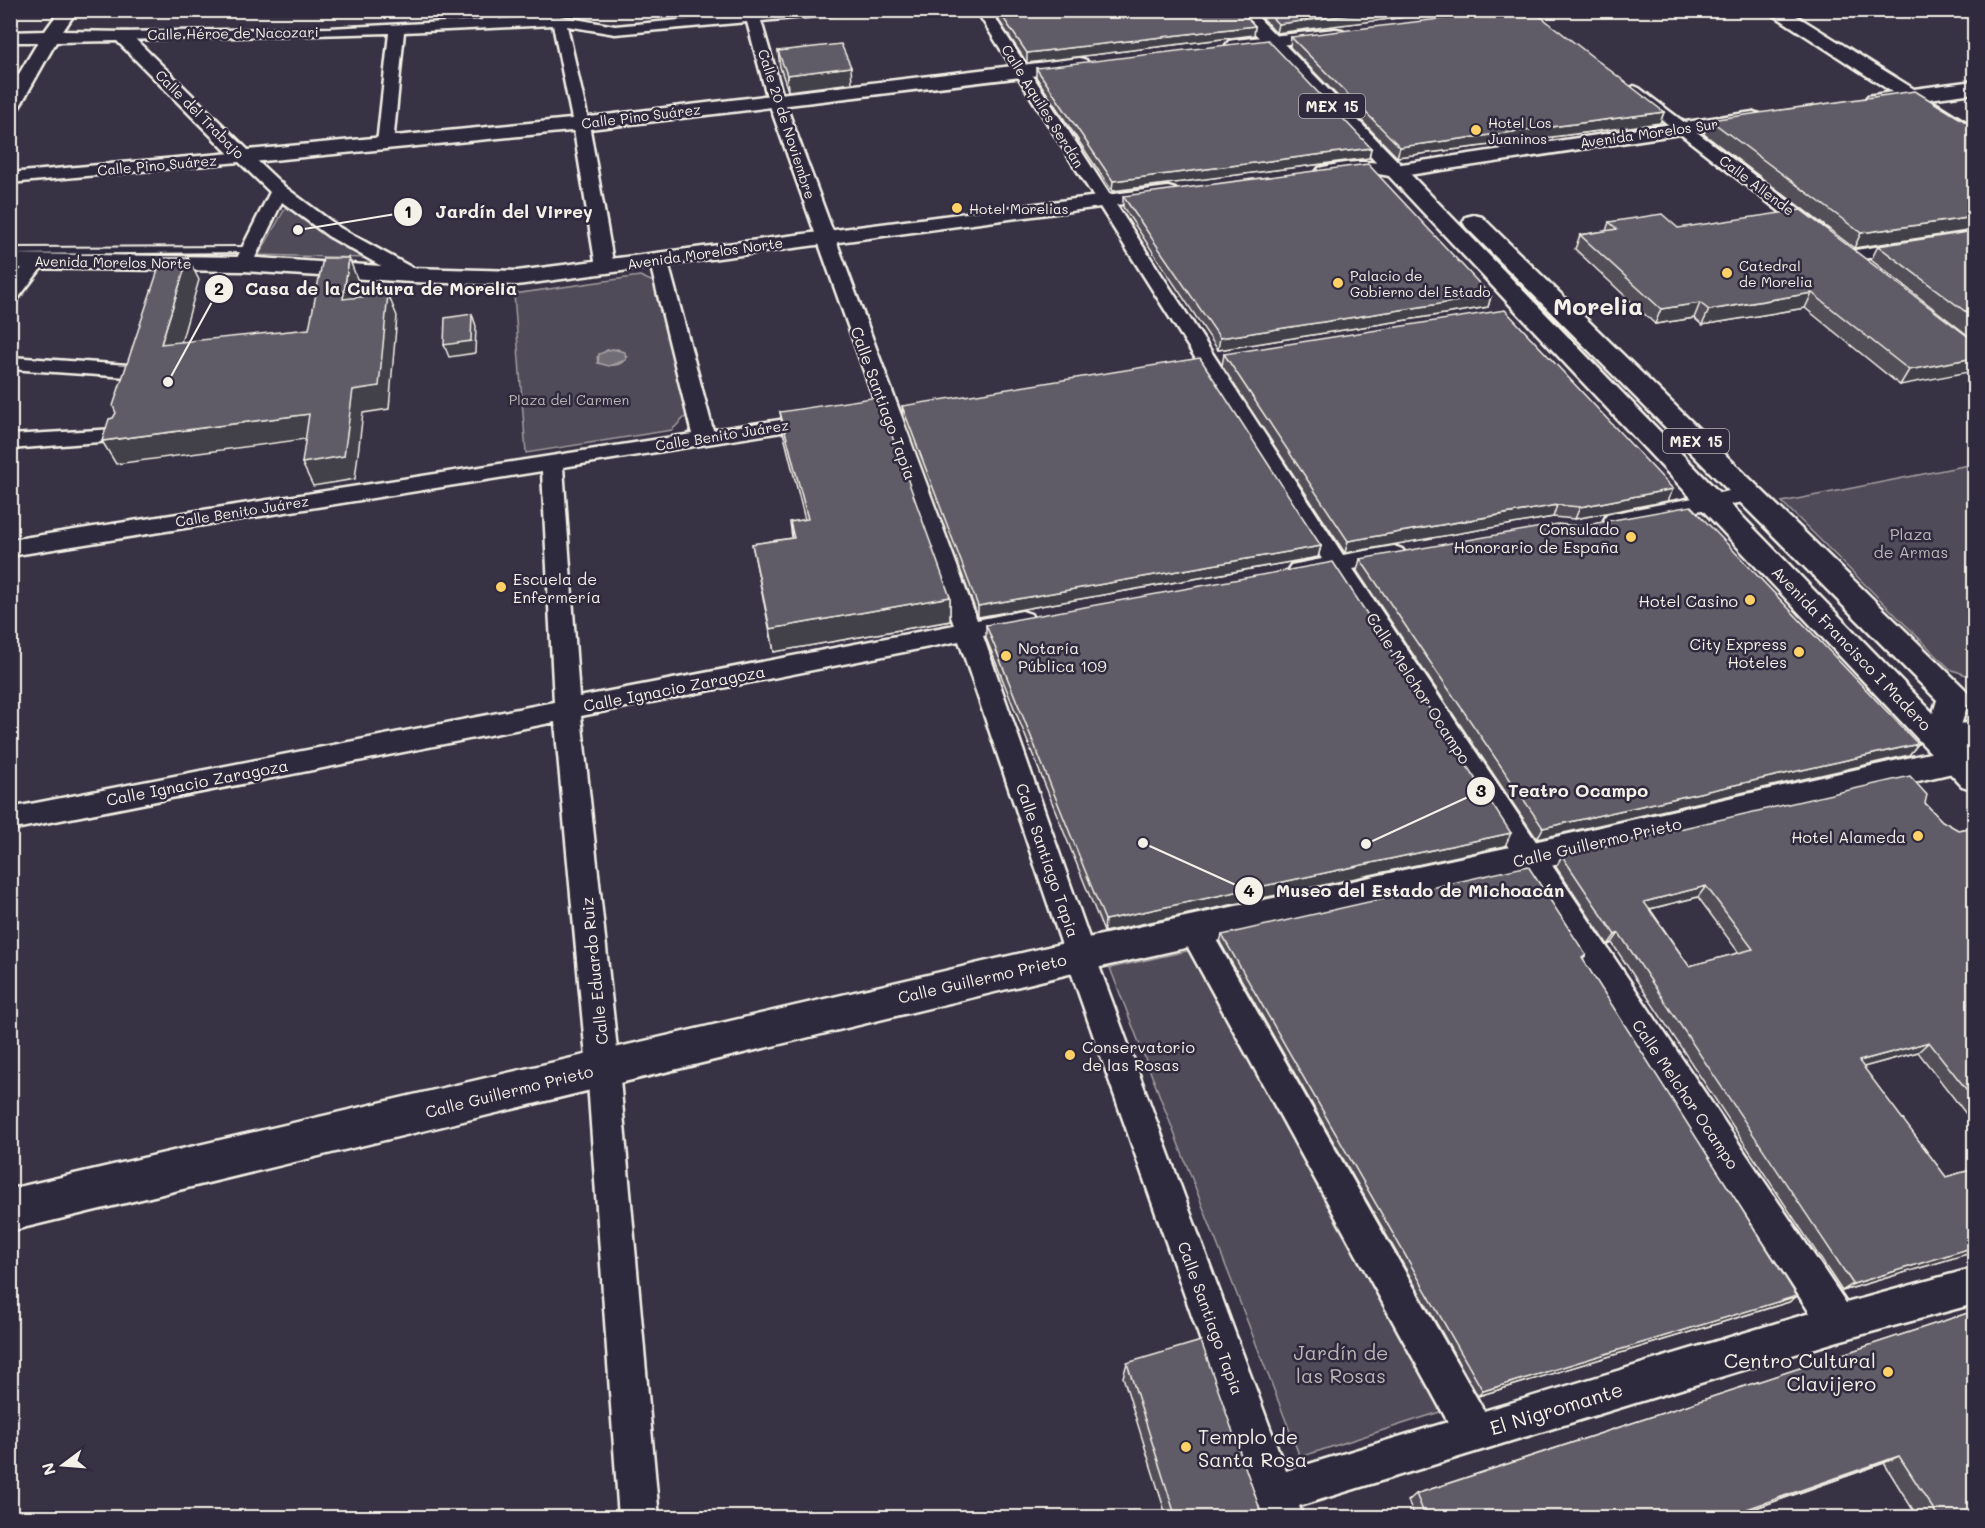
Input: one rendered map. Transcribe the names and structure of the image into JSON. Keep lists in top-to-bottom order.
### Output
{
  "streets": {
    "main road": [
      "Calle Héroe de Nacozari",
      "MEX 15",
      "Calle del Trabajo",
      "Calle Pino Suárez",
      "Avenida Morelos Sur",
      "Avenida Morelos Norte",
      "Avenida Francisco I Madero",
      "Calle Guillermo Prieto"
    ],
    "street": [
      "Calle Aquiles Serdán",
      "Calle 20 de Noviembre",
      "Calle Allende",
      "Calle Santiago Tapia",
      "Calle Benito Juárez",
      "Calle Ignacio Zaragoza",
      "Calle Melchor Ocampo",
      "Calle Eduardo Ruiz",
      "El Nigromante"
    ]
  },
  "crossings": [
    ["Calle Héroe de Nacozari", "Calle del Trabajo"],
    ["Calle Héroe de Nacozari", "Calle 20 de Noviembre"],
    ["Calle Aquiles Serdán", "Calle Pino Suárez"],
    ["Calle Aquiles Serdán", "Avenida Morelos Norte"],
    ["Calle Aquiles Serdán", "Calle Melchor Ocampo"],
    ["MEX 15", "Avenida Morelos Sur"],
    ["MEX 15", "Avenida Francisco I Madero"],
    ["Calle del Trabajo", "Calle Pino Suárez"],
    ["Calle del Trabajo", "Avenida Morelos Norte"],
    ["Calle Pino Suárez", "Calle 20 de Noviembre"],
    ["Calle 20 de Noviembre", "Avenida Morelos Norte"],
    ["Calle 20 de Noviembre", "Calle Santiago Tapia"],
    ["Avenida Morelos Sur", "Calle Allende"],
    ["Avenida Morelos Sur", "Avenida Francisco I Madero"],
    ["Avenida Morelos Norte", "Calle Santiago Tapia"],
    ["Avenida Morelos Norte", "Calle Melchor Ocampo"],
    ["Calle Santiago Tapia", "Calle Ignacio Zaragoza"],
    ["Calle Santiago Tapia", "Calle Guillermo Prieto"],
    ["Calle Santiago Tapia", "El Nigromante"],
    ["Calle Benito Juárez", "Calle Eduardo Ruiz"],
    ["Avenida Francisco I Madero", "Calle Guillermo Prieto"],
    ["Calle Ignacio Zaragoza", "Calle Eduardo Ruiz"],
    ["Calle Melchor Ocampo", "Calle Guillermo Prieto"],
    ["Calle Melchor Ocampo", "El Nigromante"],
    ["Calle Guillermo Prieto", "Calle Eduardo Ruiz"]
  ],
  "districts": ["Morelia"],
  "parks": ["Plaza del Carmen", "Plaza de Armas", "Jardín de las Rosas"],
  "places": [
    "Hotel Los Juaninos",
    "Hotel Morelias",
    "Jardín del Virrey",
    "Catedral de Morelia",
    "Palacio de Gobierno del Estado",
    "Casa de la Cultura de Morelia",
    "Consulado Honorario de España",
    "Escuela de Enfermería",
    "Hotel Casino",
    "City Express Hoteles",
    "Notaría Pública 109",
    "Hotel Alameda",
    "Museo del Estado de Michoacán",
    "Teatro Ocampo",
    "Conservatorio de las Rosas",
    "Centro Cultural Clavijero",
    "Templo de Santa Rosa"
  ],
  "north": "left"
}
